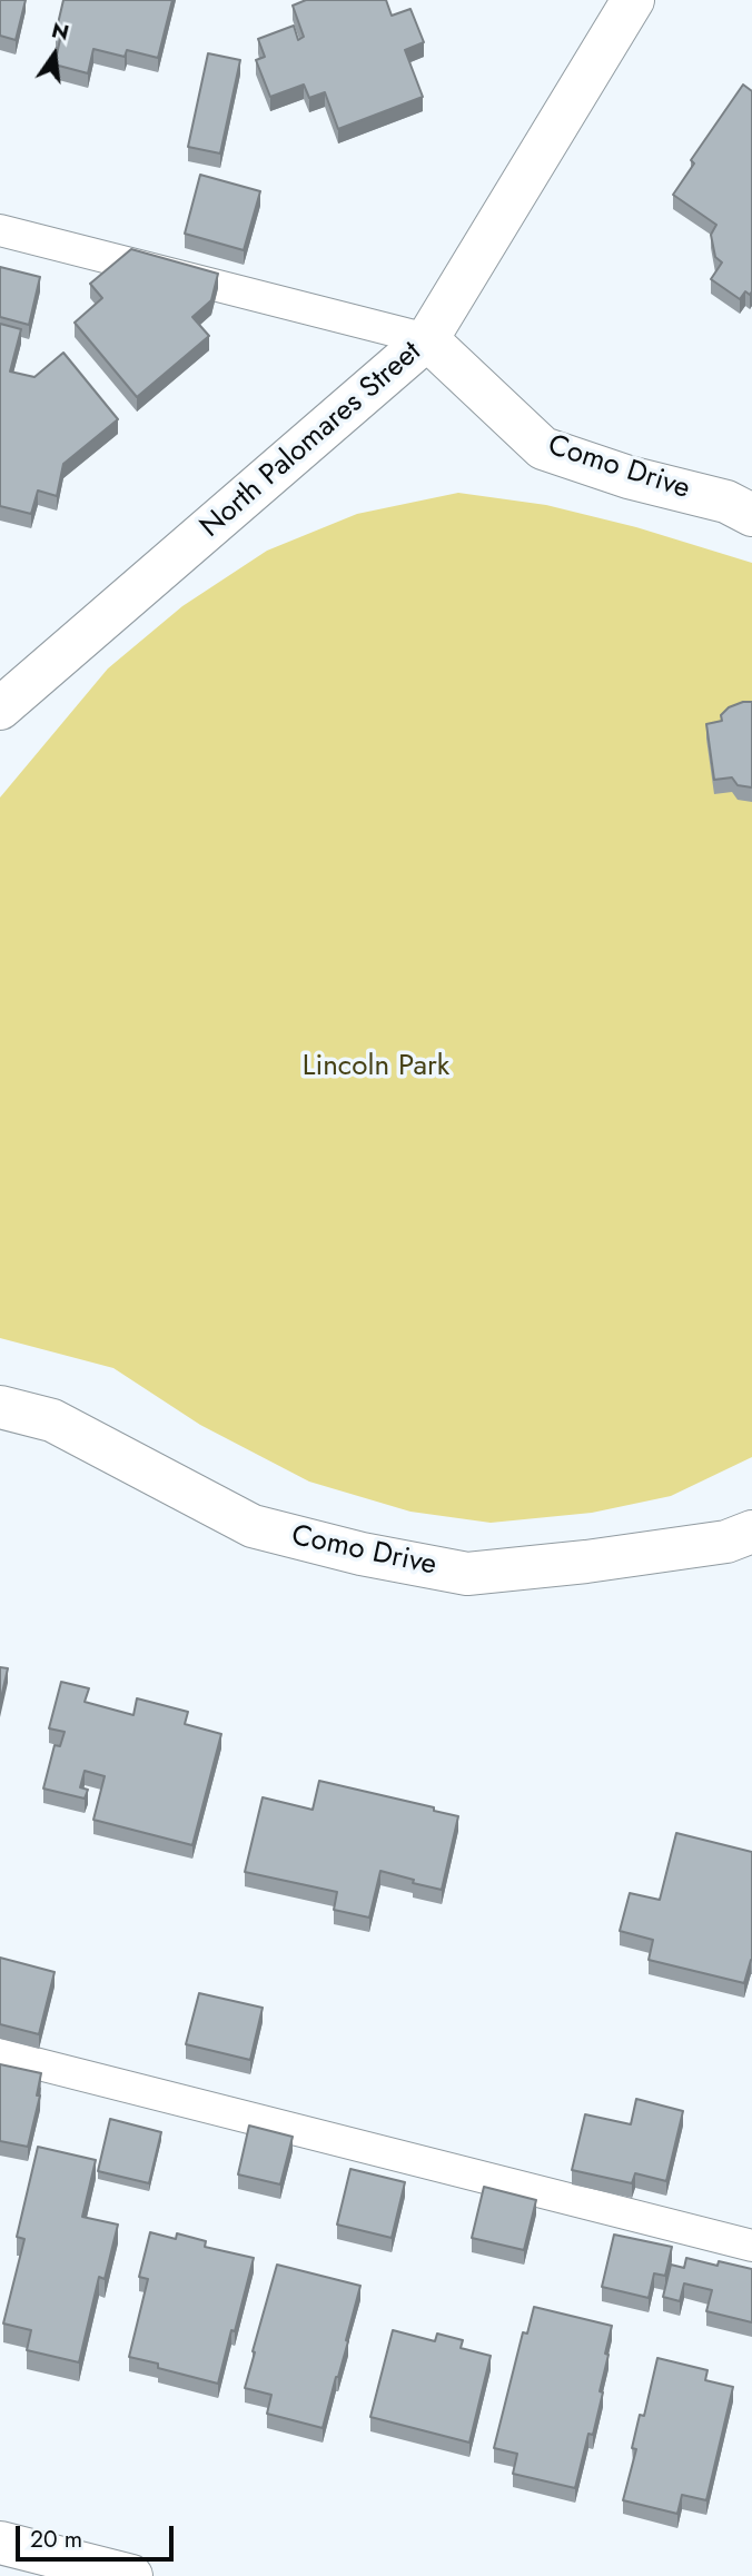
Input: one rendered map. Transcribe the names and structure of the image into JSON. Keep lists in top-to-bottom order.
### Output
{
  "streets": {
    "street": ["North Palomares Street", "Como Drive"]
  },
  "crossings": [
    ["North Palomares Street", "Como Drive"]
  ],
  "parks": ["Lincoln Park"],
  "scale_bar": "20 m",
  "north": "top"
}
